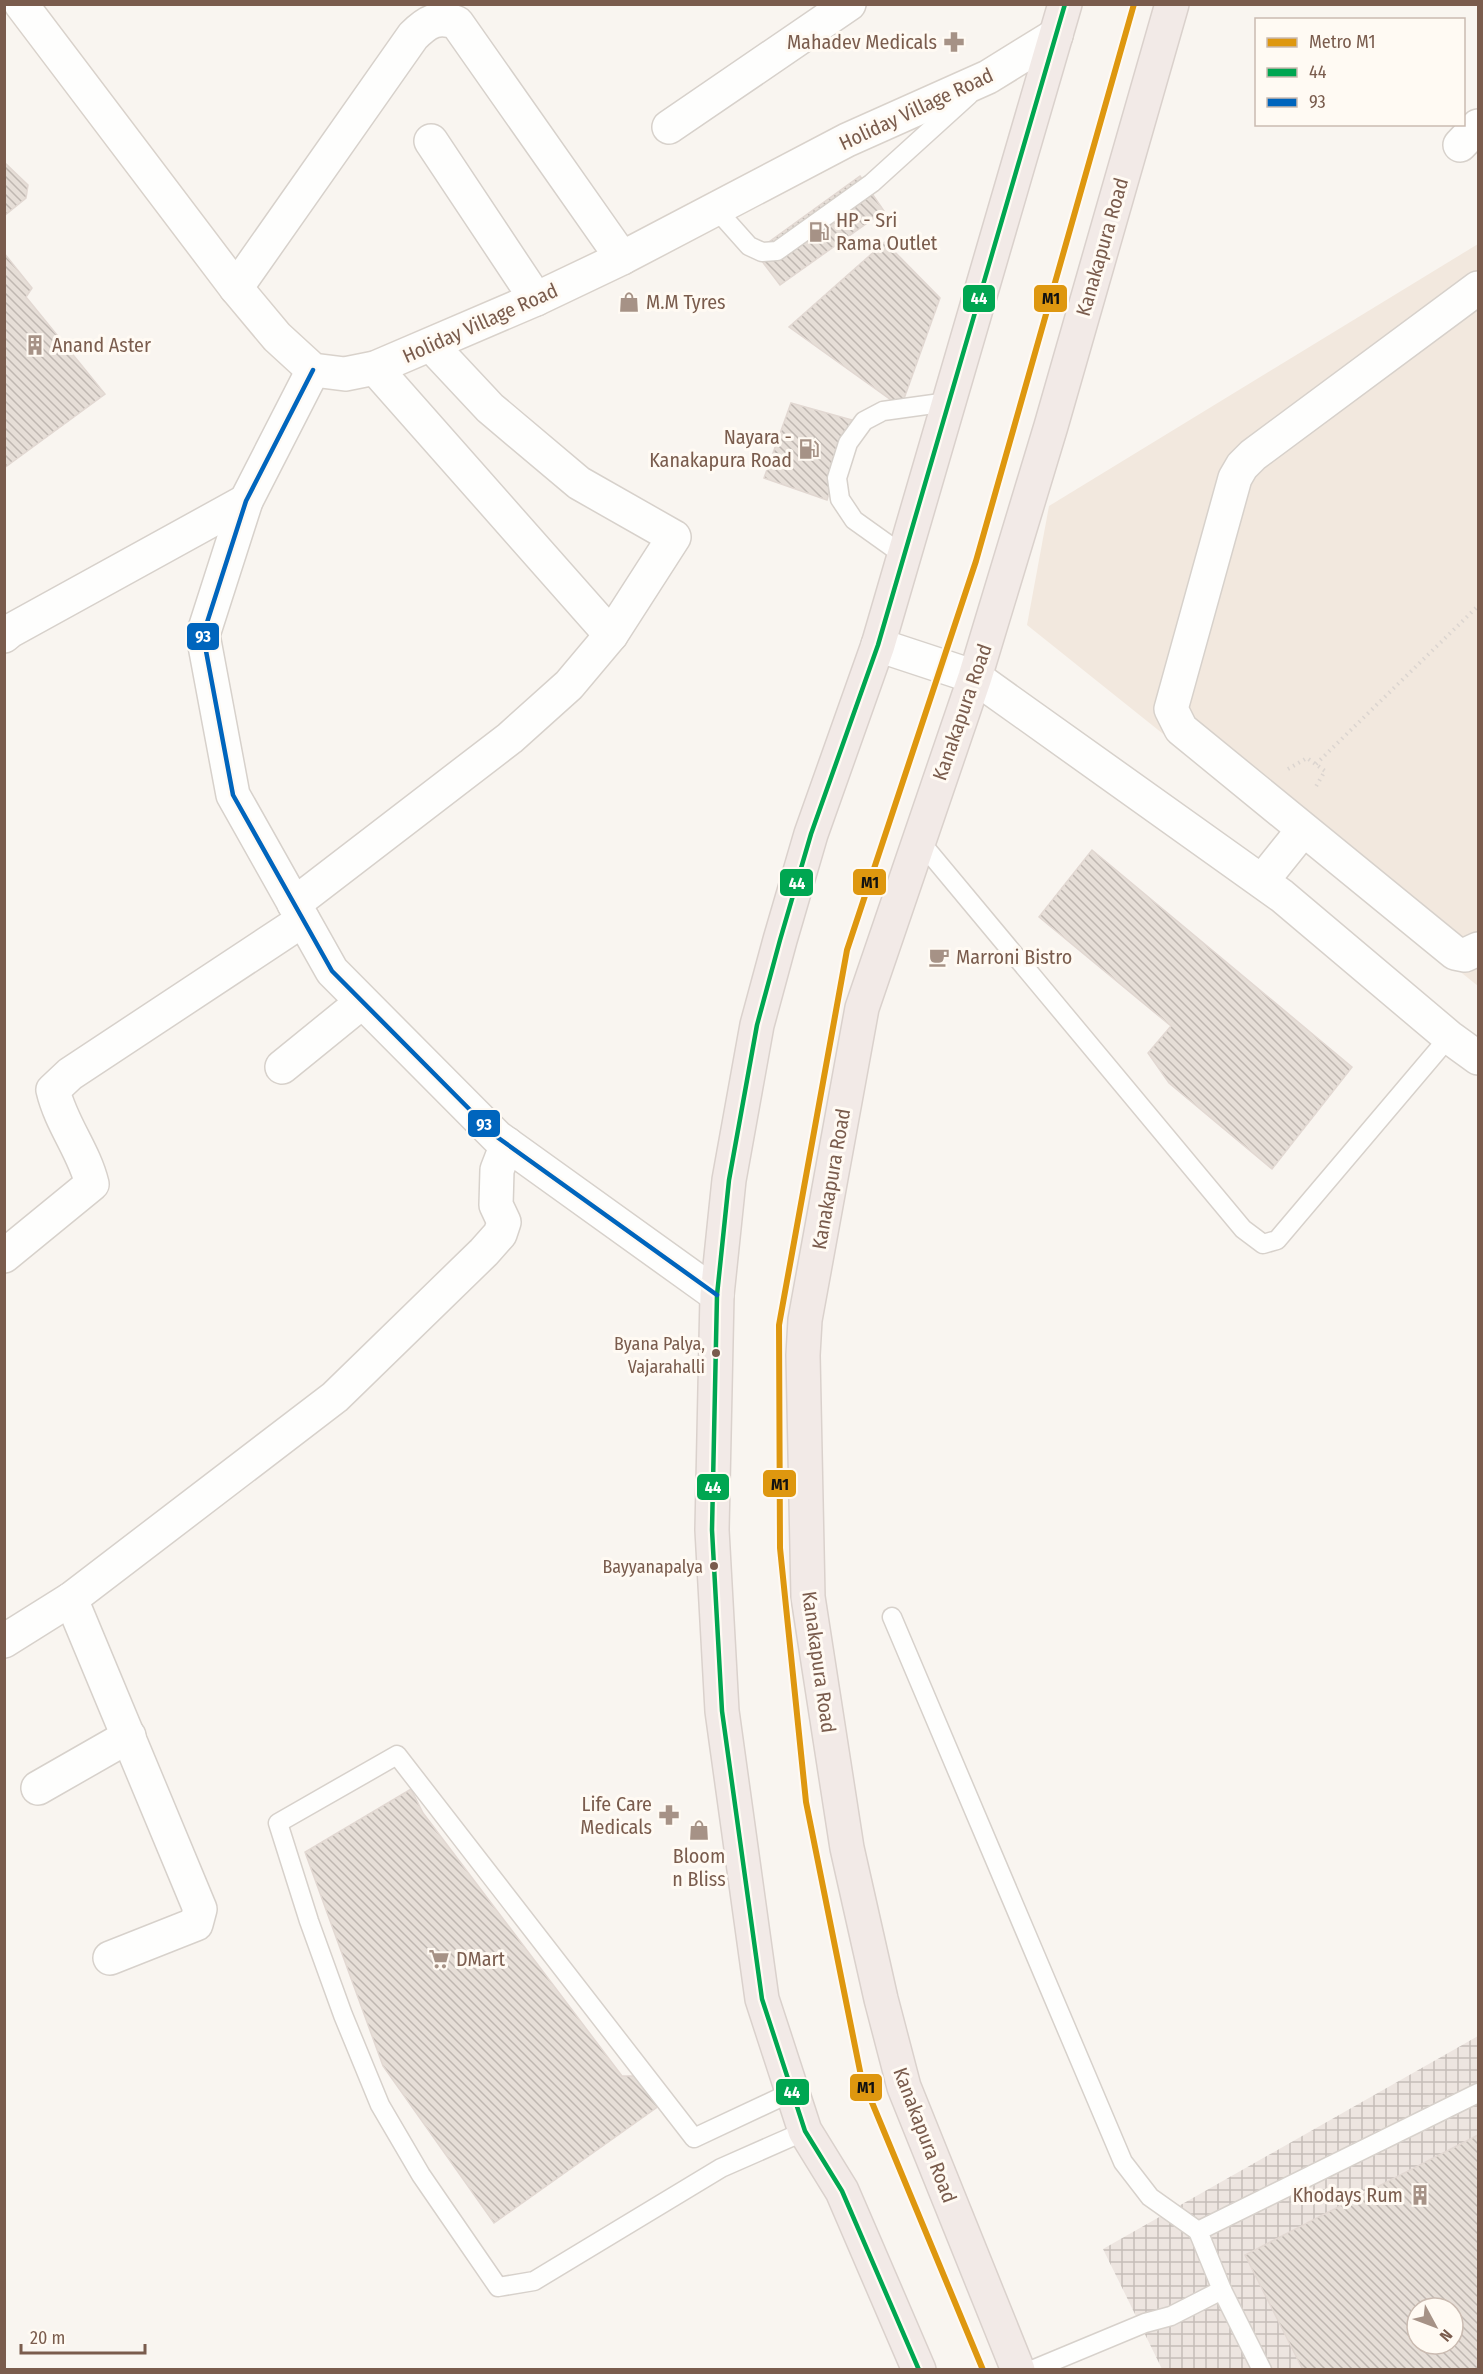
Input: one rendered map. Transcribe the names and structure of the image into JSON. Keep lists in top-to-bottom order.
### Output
{
  "streets": {
    "highway": ["Kanakapura Road"],
    "street": ["Holiday Village Road"]
  },
  "places": {
    "pharmacy": ["Mahadev Medicals", "Life Care Medicals"],
    "fuel station": ["HP - Sri Rama Outlet", "Nayara - Kanakapura Road"],
    "shop": ["M.M Tyres", "Bloom n Bliss"],
    "building": ["Anand Aster", "Khodays Rum"],
    "cafe": ["Marroni Bistro"],
    "other": ["Byana Palya, Vajarahalli", "Bayyanapalya"],
    "supermarket": ["DMart"]
  },
  "lines": ["metro line M1", "transit line 44", "transit line 93"],
  "legend": ["Metro M1", "44", "93"],
  "scale_bar": "20 m",
  "north": "bottom right"
}
